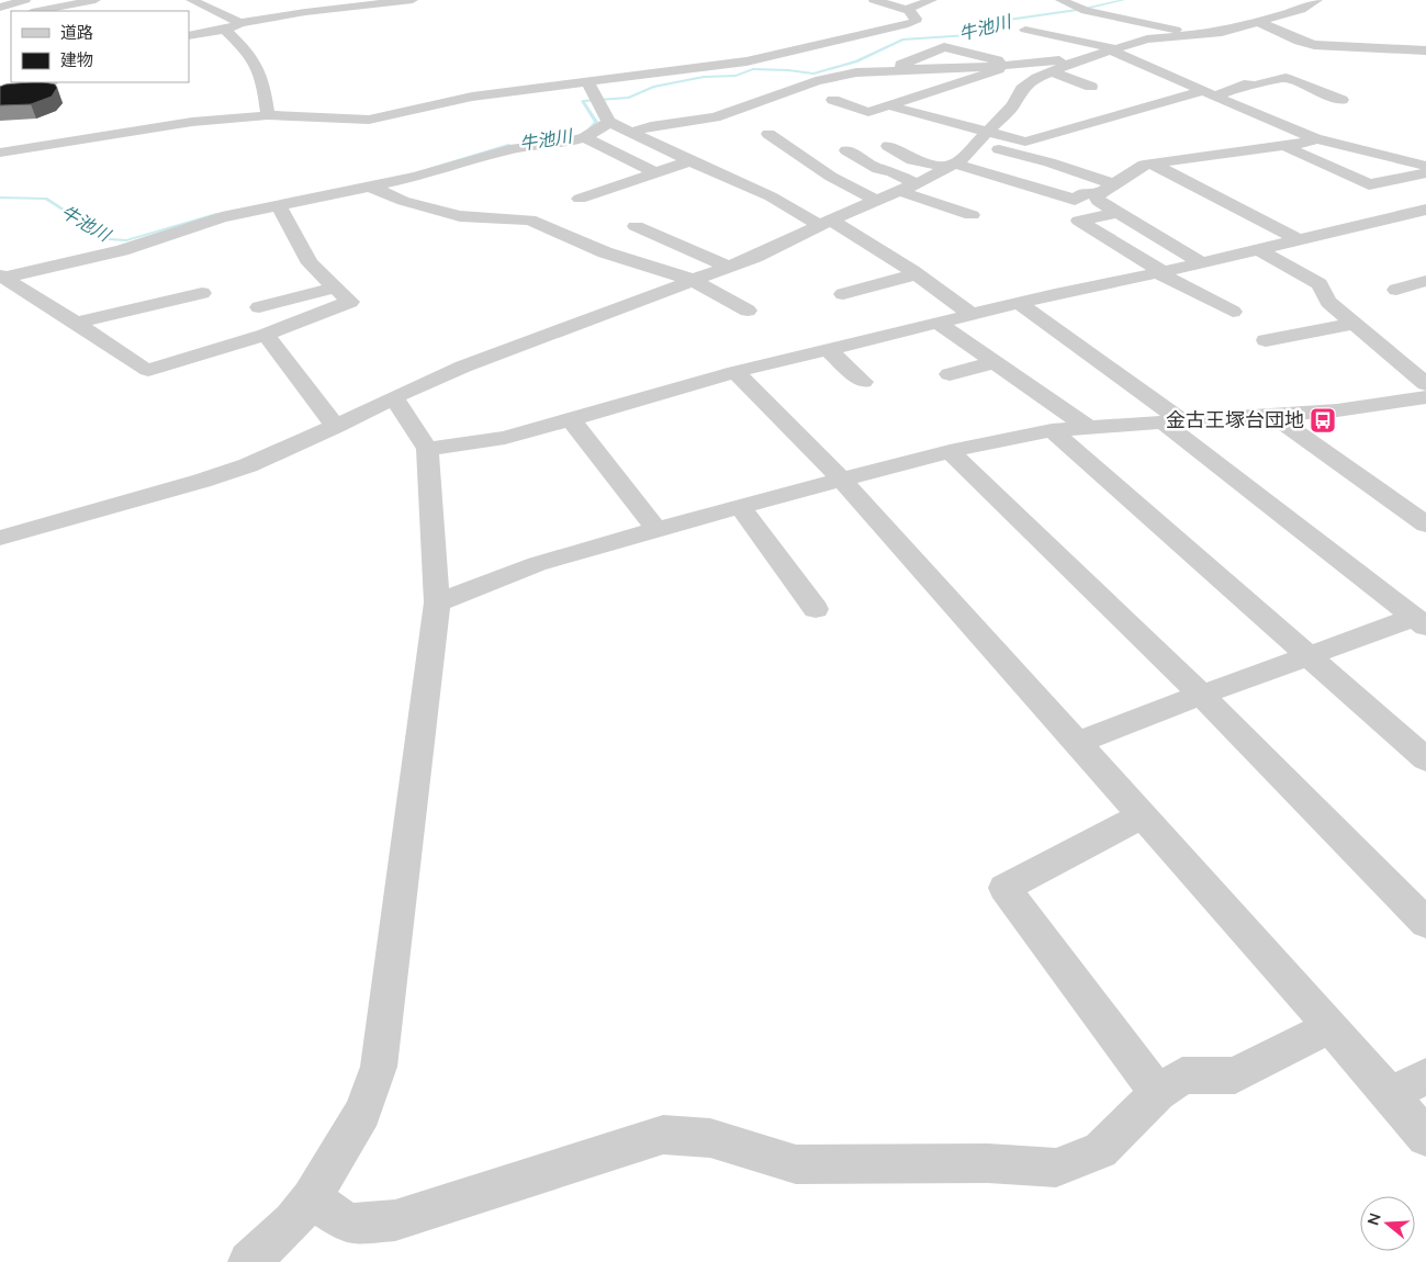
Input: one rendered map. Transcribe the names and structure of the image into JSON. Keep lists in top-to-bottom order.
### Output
{
  "water": ["牛池川"],
  "places": {
    "bus stop": ["金古王塚台団地"]
  },
  "legend": ["道路", "建物"],
  "north": "left"
}
